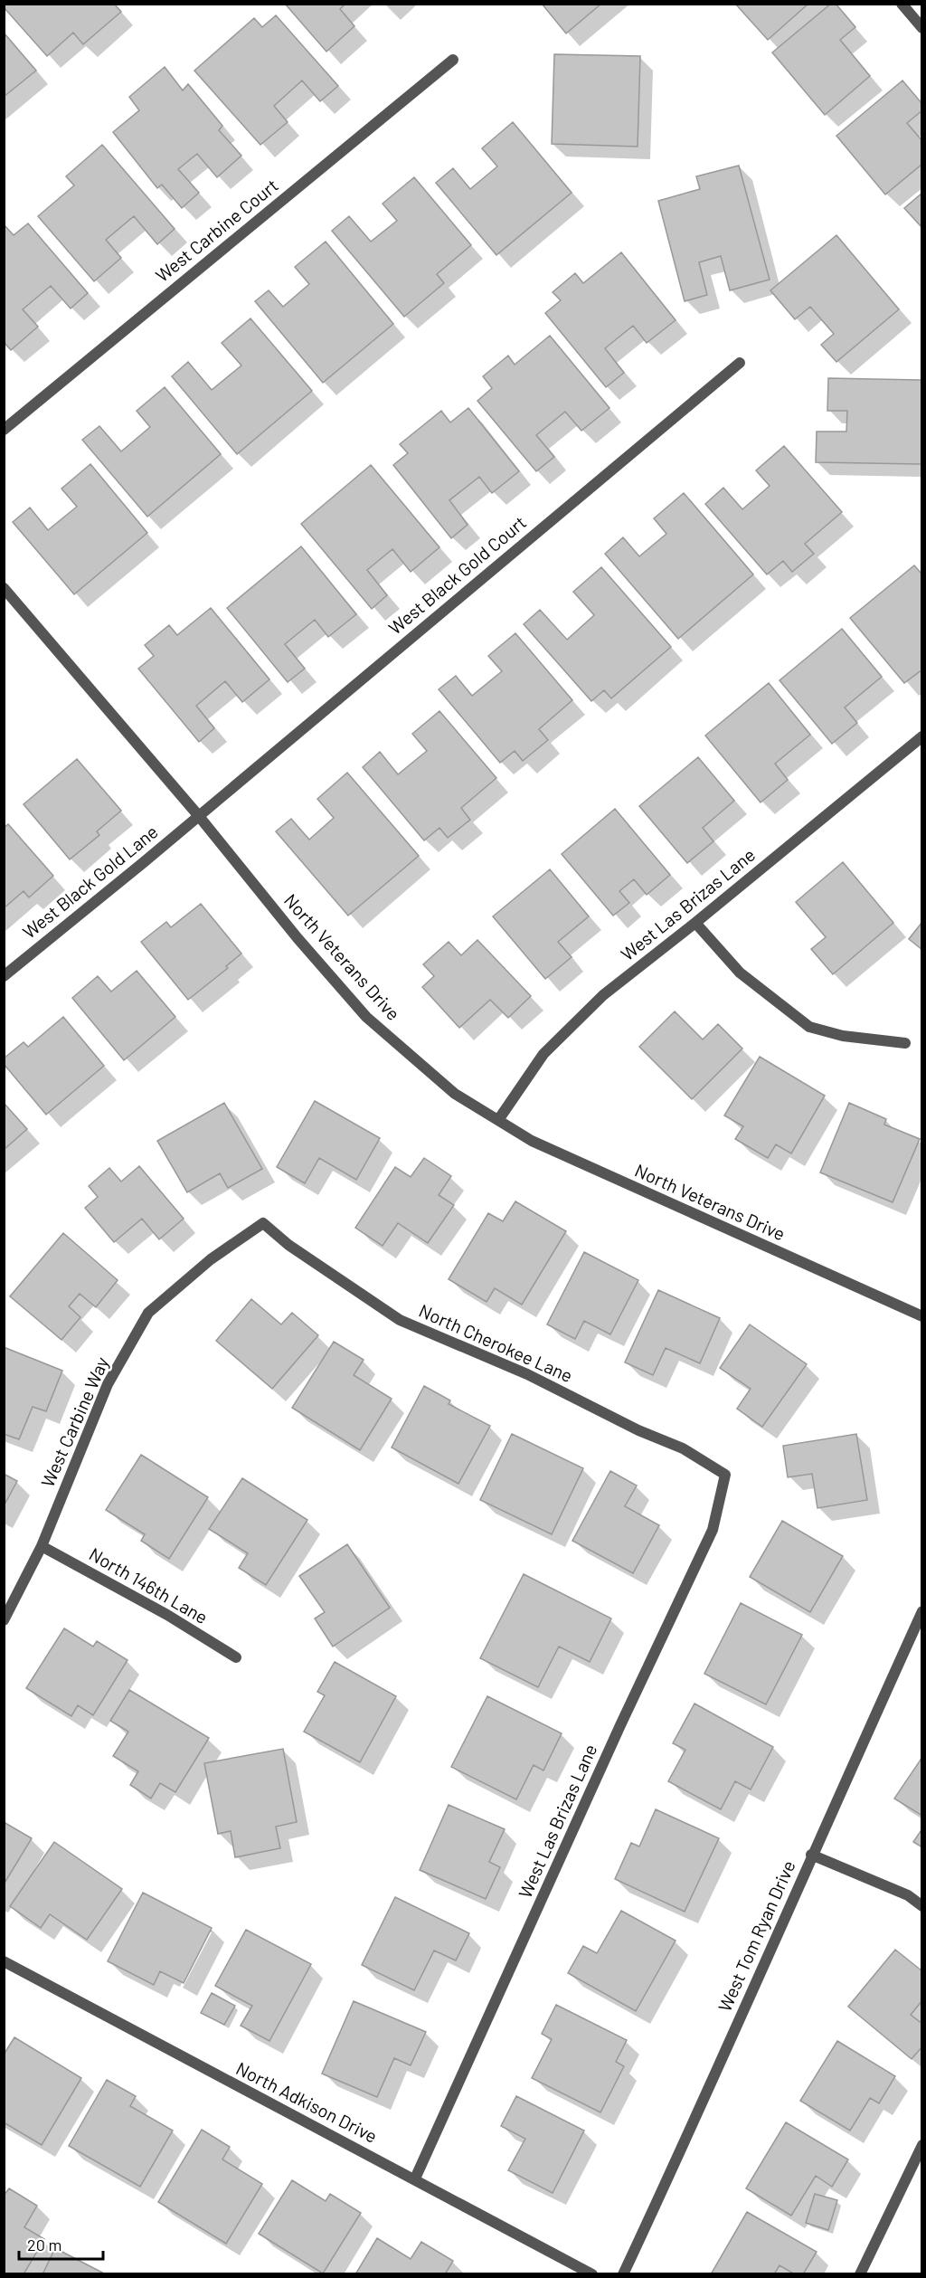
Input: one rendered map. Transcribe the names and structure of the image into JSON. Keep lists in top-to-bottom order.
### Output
{
  "streets": {
    "street": [
      "West Carbine Court",
      "West Black Gold Court",
      "West Black Gold Lane",
      "West Las Brizas Lane",
      "North Veterans Drive",
      "North Cherokee Lane",
      "West Carbine Way",
      "North 146th Lane",
      "West Tom Ryan Drive",
      "North Adkison Drive"
    ]
  },
  "crossings": [
    ["West Black Gold Court", "West Black Gold Lane"],
    ["West Black Gold Court", "North Veterans Drive"],
    ["West Black Gold Lane", "North Veterans Drive"],
    ["West Las Brizas Lane", "North Veterans Drive"],
    ["West Las Brizas Lane", "North Cherokee Lane"],
    ["West Las Brizas Lane", "North Adkison Drive"],
    ["North Cherokee Lane", "West Carbine Way"],
    ["West Carbine Way", "North 146th Lane"]
  ],
  "scale_bar": "20 m"
}
